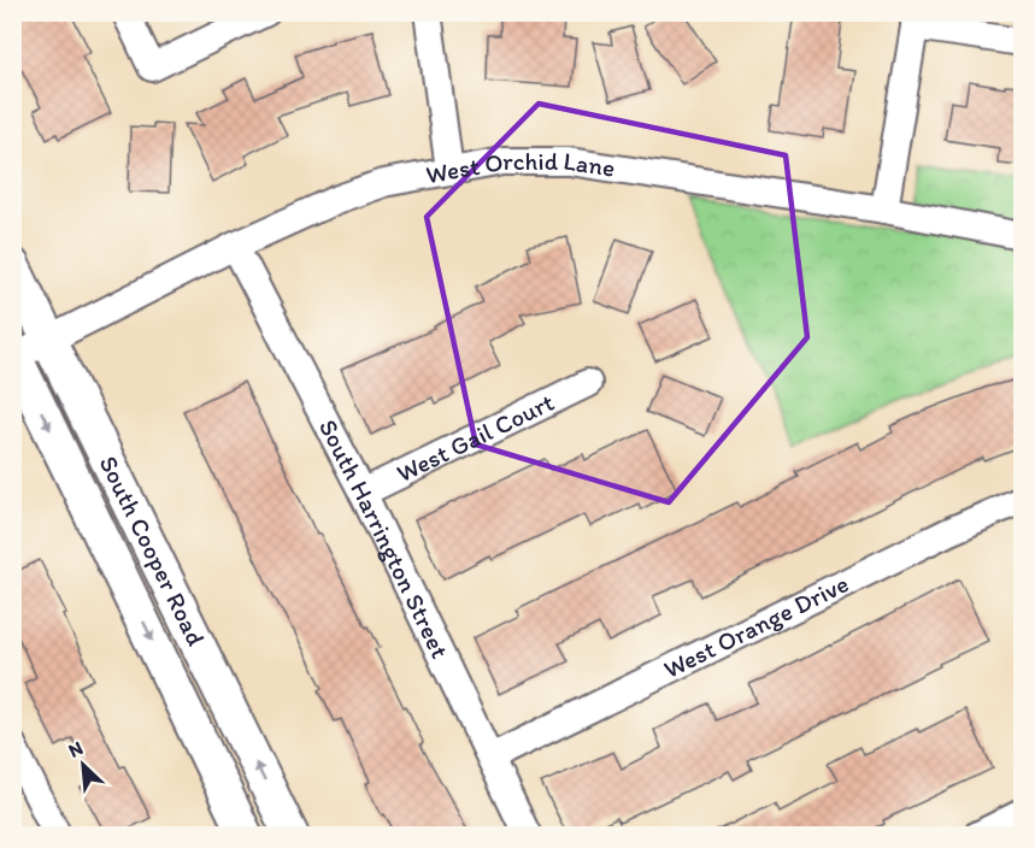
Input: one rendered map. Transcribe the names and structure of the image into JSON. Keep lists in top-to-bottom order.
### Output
{
  "streets": {
    "main road": ["South Cooper Road"],
    "street": [
      "West Orchid Lane",
      "West Gail Court",
      "South Harrington Street",
      "West Orange Drive"
    ]
  },
  "crossings": [
    ["West Orchid Lane", "South Harrington Street"],
    ["West Orchid Lane", "South Cooper Road"],
    ["West Gail Court", "South Harrington Street"],
    ["South Harrington Street", "West Orange Drive"]
  ],
  "north": "top left"
}
